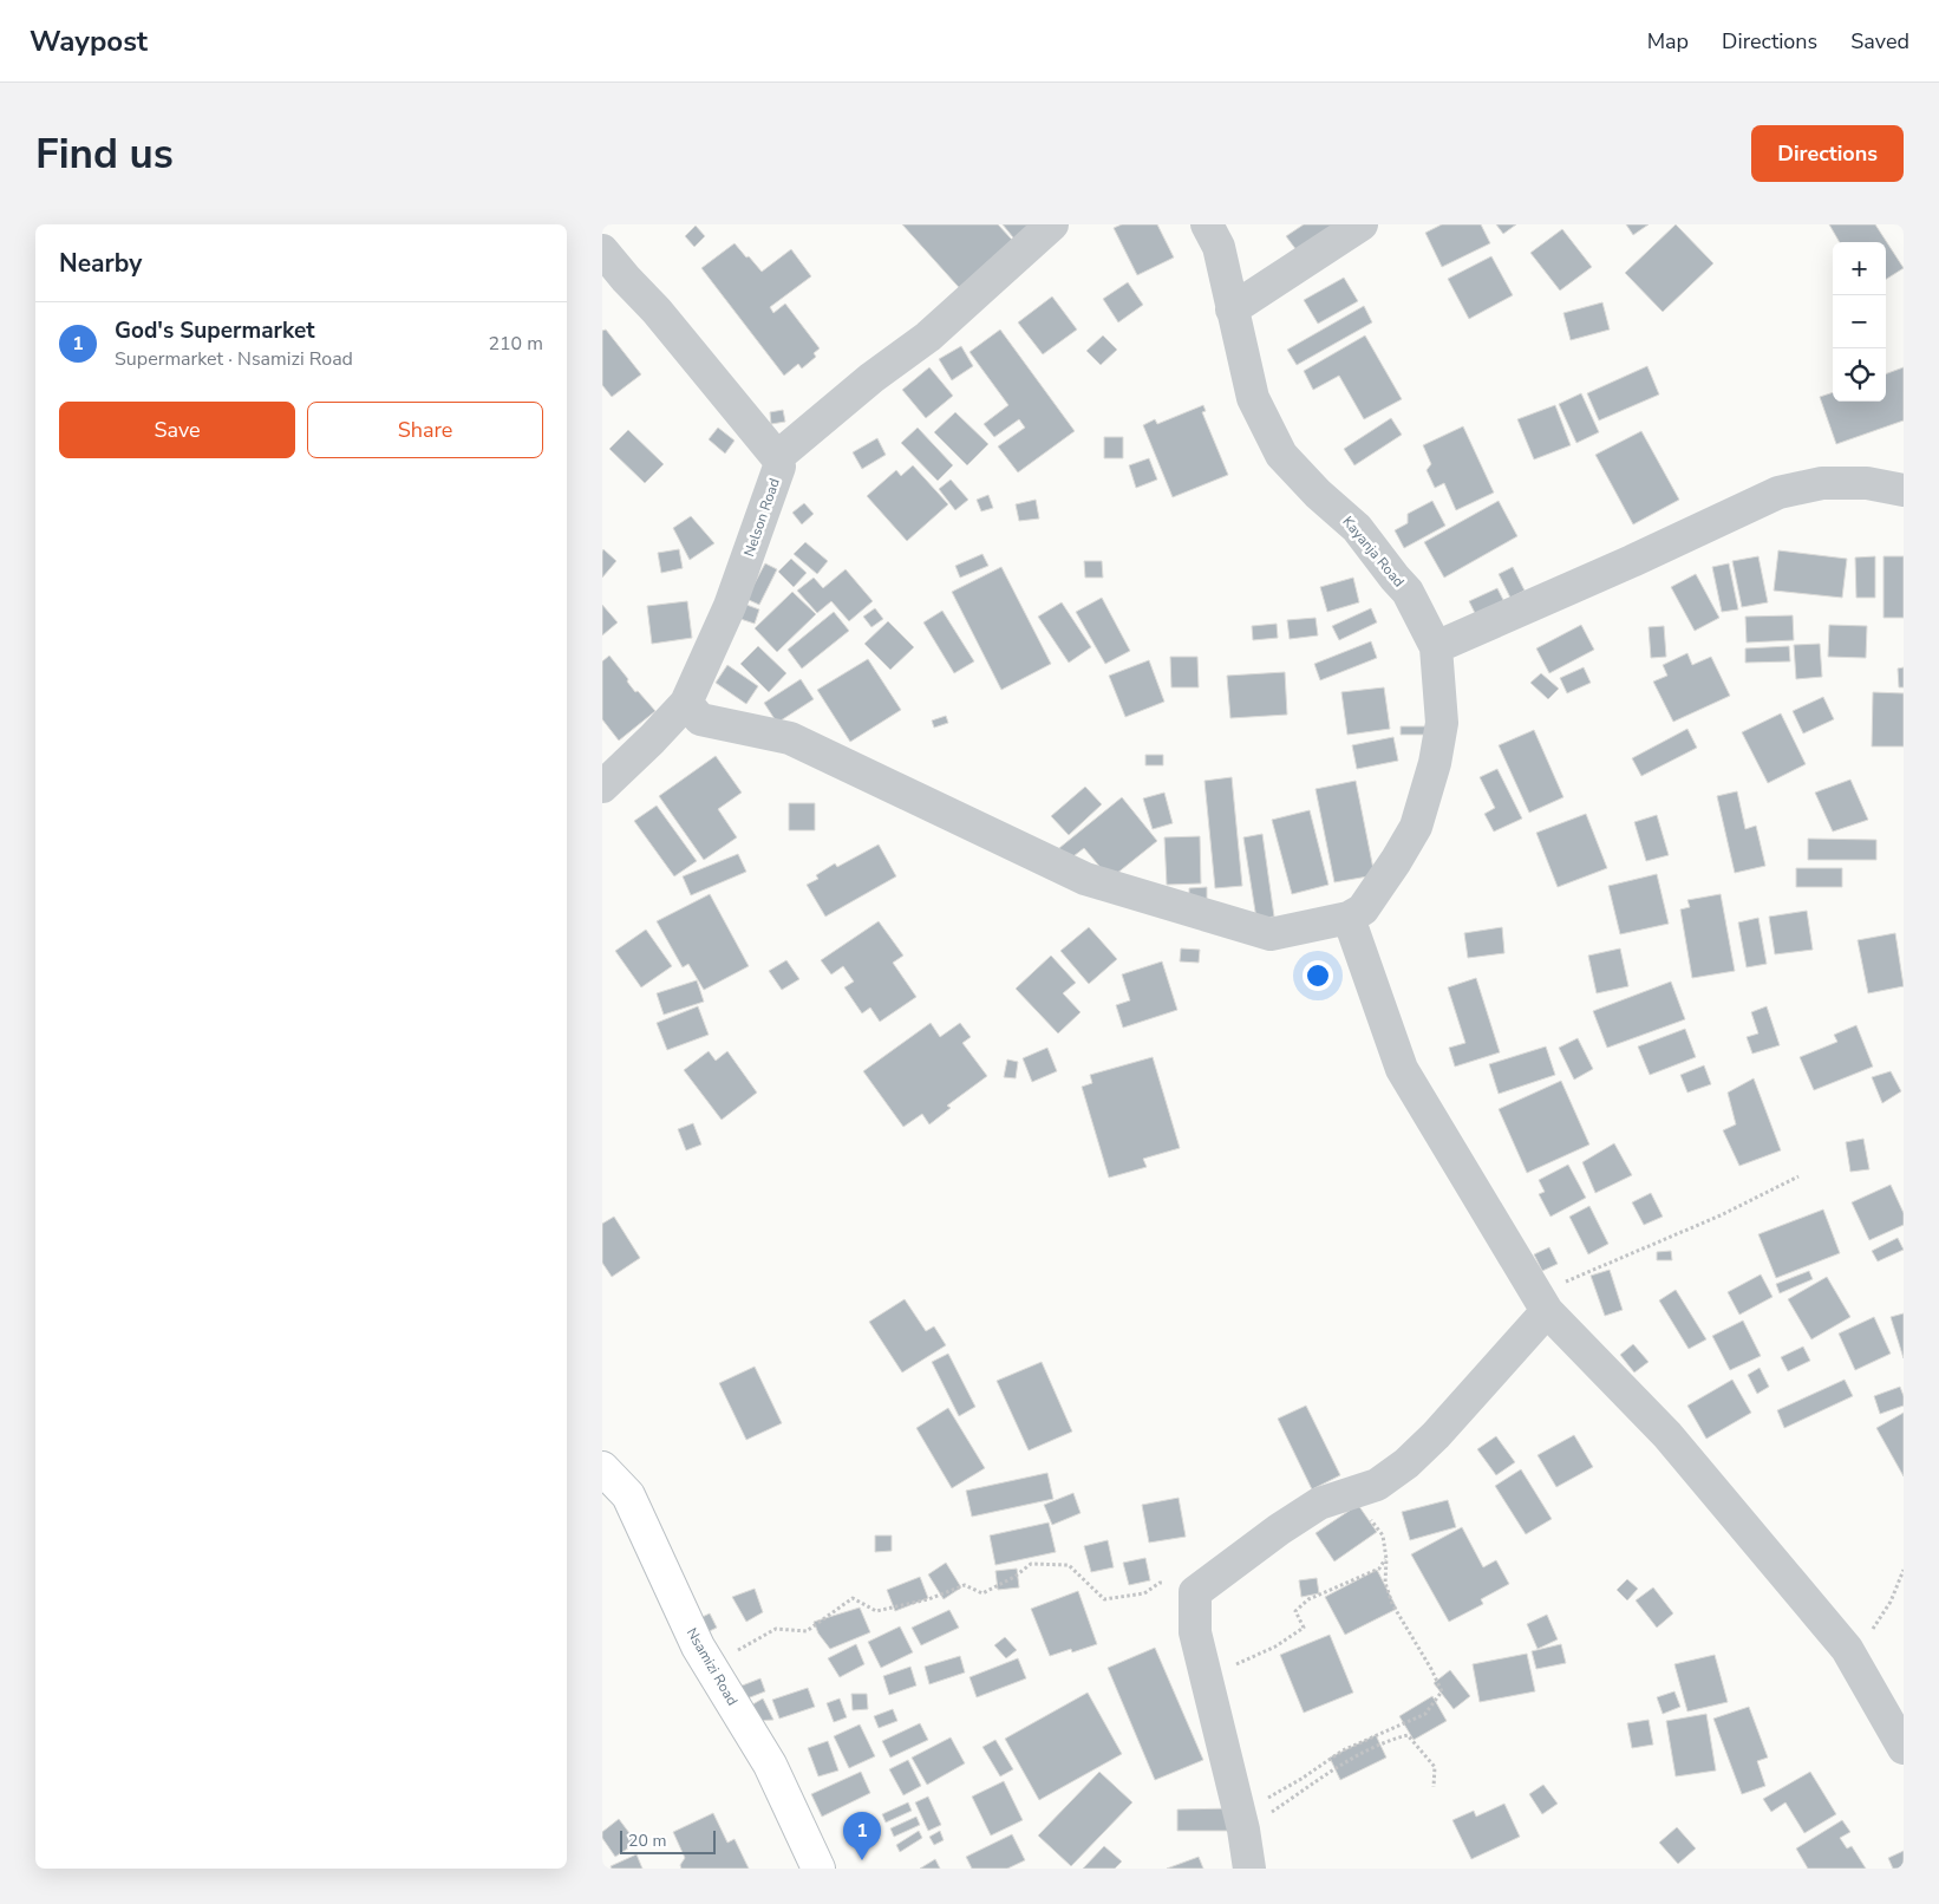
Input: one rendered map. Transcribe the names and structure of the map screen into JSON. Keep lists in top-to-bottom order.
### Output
{
  "streets": {
    "street": ["Nelson Road", "Kayanja Road", "Nsamizi Road"]
  },
  "scale_bar": "20 m",
  "page": {
    "header": "Waypost",
    "nav": ["Map", "Directions", "Saved"],
    "buttons": [
      "Directions",
      ["Save", "Share"]
    ],
    "title": "Find us",
    "heading": "Nearby",
    "map_buttons": ["+", "−"],
    "list": [
      {
        "mark": "1",
        "name": "God's Supermarket",
        "note": "Supermarket · Nsamizi Road",
        "value": "210 m"
      }
    ],
    "pins": "1",
    "scale": "20 m"
  }
}
